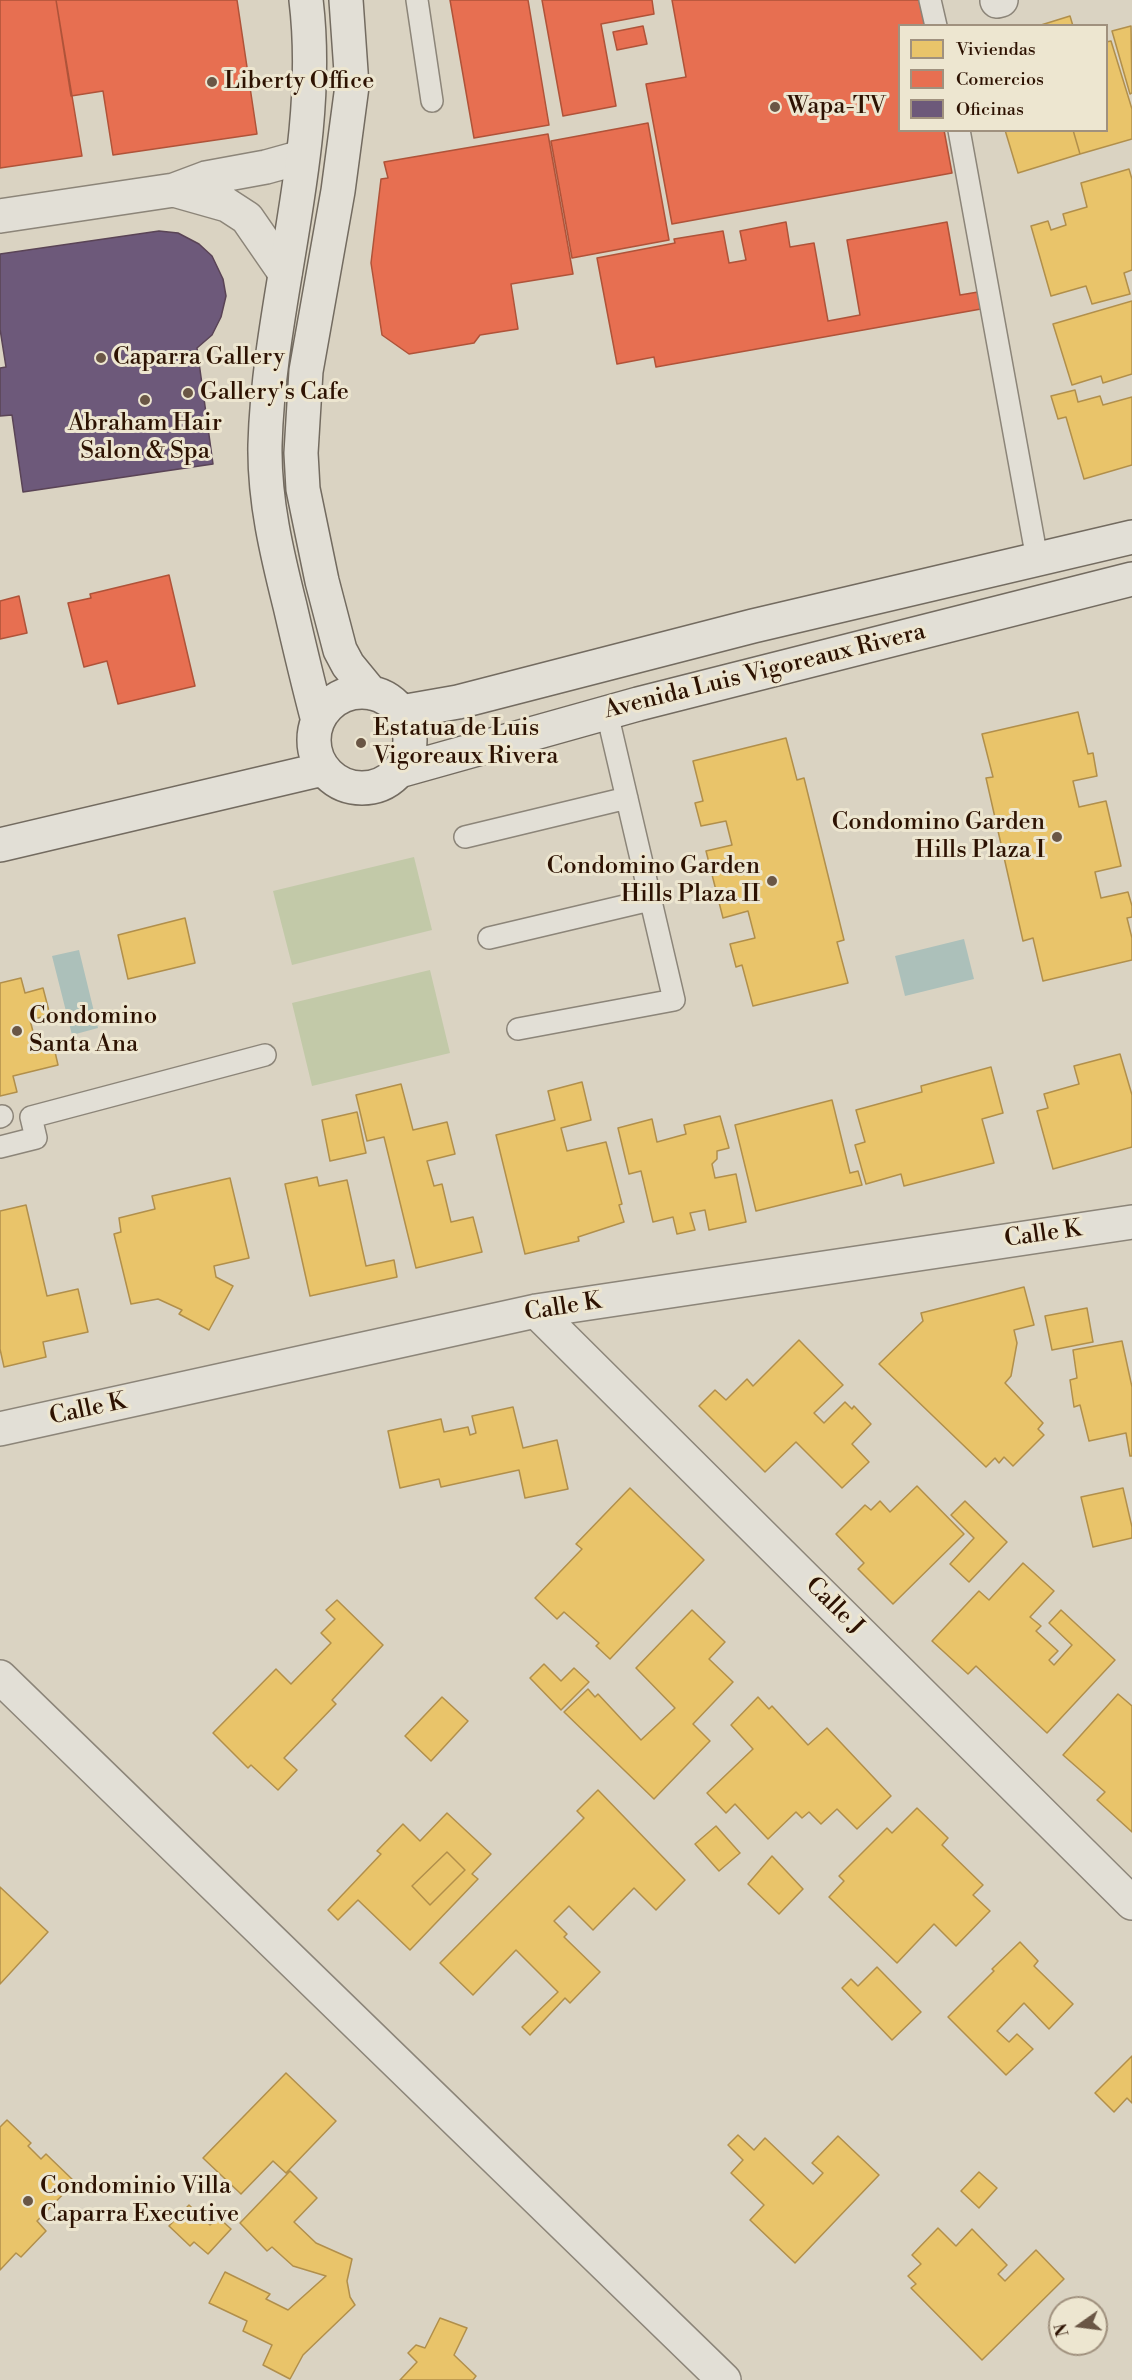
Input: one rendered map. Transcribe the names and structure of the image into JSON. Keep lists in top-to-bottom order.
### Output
{
  "streets": {
    "main road": ["Avenida Luis Vigoreaux Rivera", "Calle K", "Calle J"]
  },
  "crossings": [
    ["Calle K", "Calle J"]
  ],
  "places": [
    "Liberty Office",
    "Wapa-TV",
    "Caparra Gallery",
    "Gallery's Cafe",
    "Abraham Hair Salon & Spa",
    "Estatua de Luis Vigoreaux Rivera",
    "Condomino Garden Hills Plaza I",
    "Condomino Garden Hills Plaza II",
    "Condomino Santa Ana",
    "Condominio Villa Caparra Executive"
  ],
  "legend": ["Viviendas", "Comercios", "Oficinas"],
  "north": "left"
}
